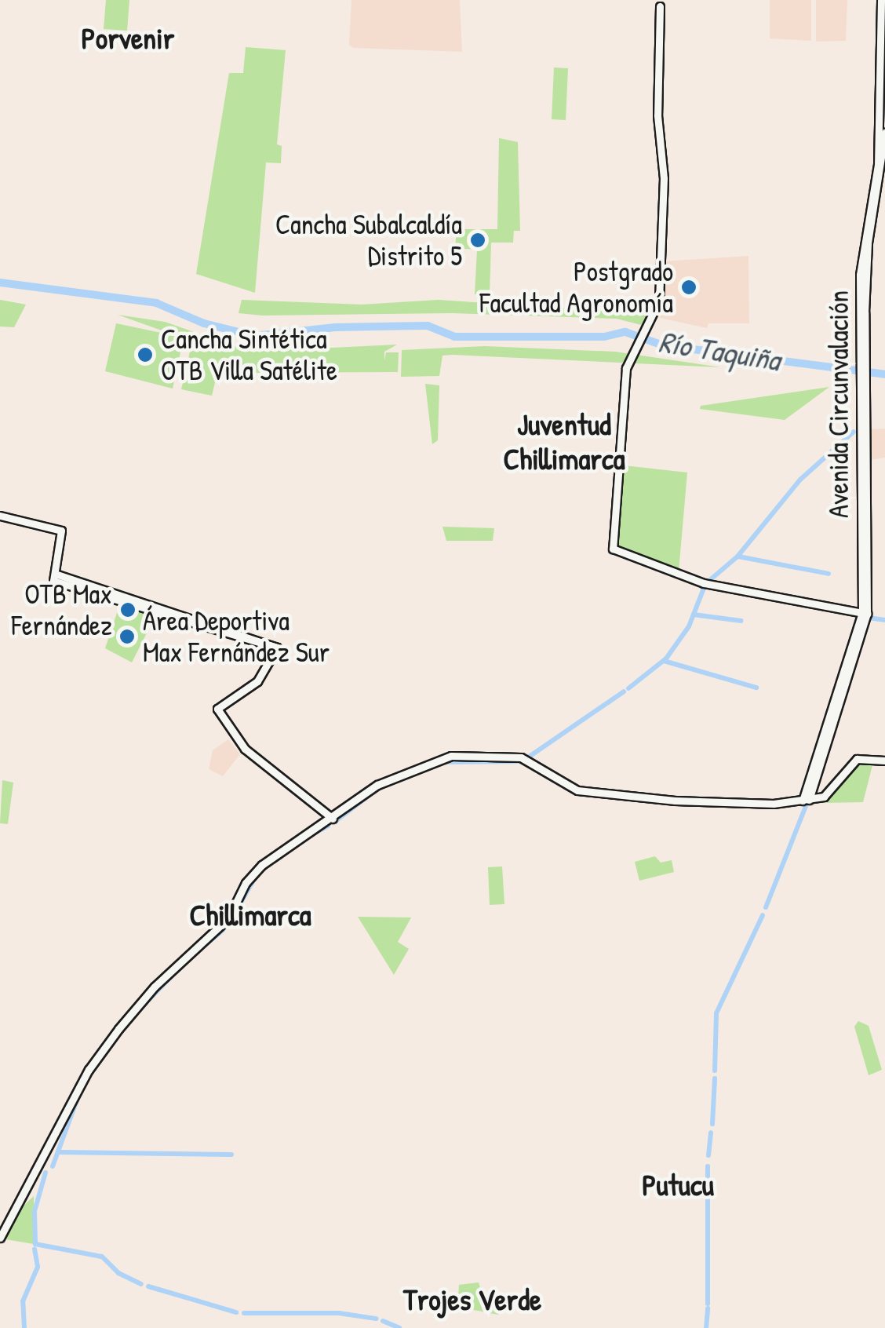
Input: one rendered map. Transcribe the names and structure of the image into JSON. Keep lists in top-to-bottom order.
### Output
{
  "streets": {
    "street": ["Avenida Circunvalación"]
  },
  "districts": [
    "Porvenir",
    "Juventud Chillimarca",
    "Chillimarca",
    "Putucu",
    "Trojes Verde"
  ],
  "water": ["Río Taquiña"],
  "places": [
    "Cancha Subalcaldía Distrito 5",
    "Postgrado Facultad Agronomía",
    "Cancha Sintética OTB Villa Satélite",
    "OTB Max Fernández",
    "Área Deportiva Max Fernández Sur"
  ]
}
